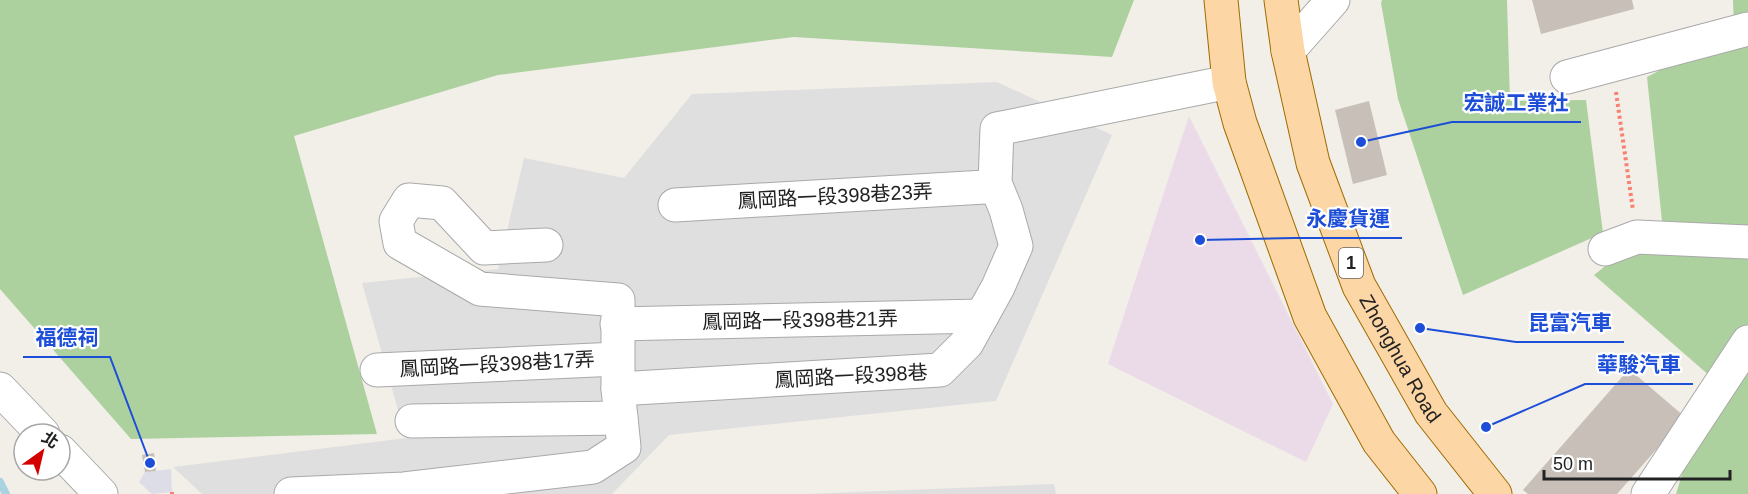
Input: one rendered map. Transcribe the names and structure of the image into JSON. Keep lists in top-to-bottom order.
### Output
{
  "streets": {
    "main road": ["1", "Zhonghua Road"],
    "street": [
      "鳳岡路一段398巷23弄",
      "鳳岡路一段398巷21弄",
      "鳳岡路一段398巷17弄",
      "鳳岡路一段398巷"
    ]
  },
  "crossings": [
    ["鳳岡路一段398巷23弄", "鳳岡路一段398巷"],
    ["鳳岡路一段398巷21弄", "鳳岡路一段398巷"],
    ["鳳岡路一段398巷17弄", "鳳岡路一段398巷"]
  ],
  "places": [
    "宏誠工業社",
    "永慶貨運",
    "昆富汽車",
    "華駿汽車",
    "福德祠"
  ],
  "scale_bar": "50 m",
  "north": "top right"
}
